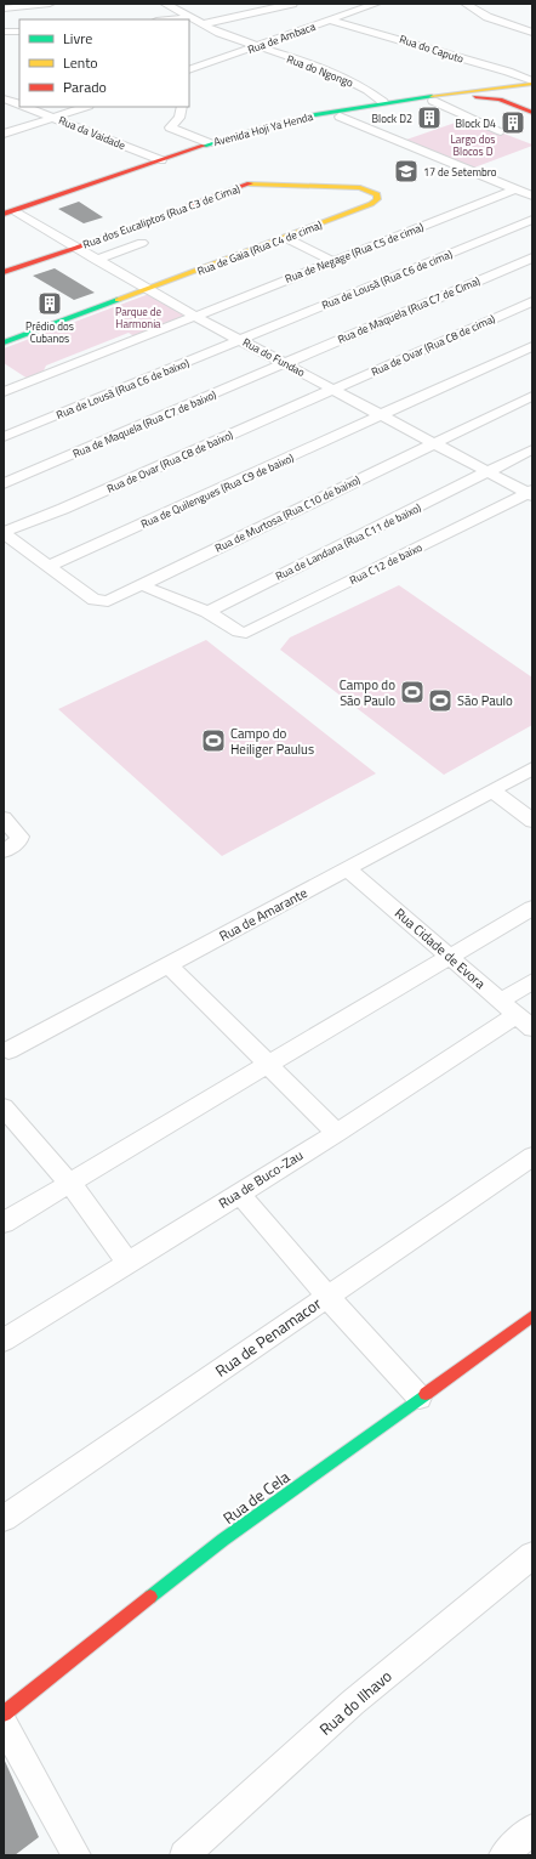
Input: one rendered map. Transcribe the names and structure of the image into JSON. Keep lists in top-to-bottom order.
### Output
{
  "streets": {
    "main road": [
      "Avenida Hoji Ya Henda",
      "Rua dos Eucaliptos (Rua C3 de Cima)",
      "Rua de Gaia (Rua C4 de cima)",
      "Rua de Cela"
    ],
    "street": [
      "Rua de Ambaca",
      "Rua do Caputo",
      "Rua do Ngongo",
      "Rua da Vaidade",
      "Rua de Negage (Rua C5 de cima)",
      "Rua de Lousã (Rua C6 de cima)",
      "Rua de Maquela (Rua C7 de Cima)",
      "Rua de Ovar (Rua C8 de cima)",
      "Rua do Fundao",
      "Rua de Lousã (Rua C6 de baixo)",
      "Rua de Maquela (Rua C7 de baixo)",
      "Rua de Ovar (Rua C8 de baixo)",
      "Rua de Quilengues (Rua C9 de baixo)",
      "Rua de Murtosa (Rua C10 de baixo)",
      "Rua de Landana (Rua C11 de baixo)",
      "Rua C12 de baixo",
      "Rua de Amarante",
      "Rua Cidade de Evora",
      "Rua de Buco-Zau",
      "Rua de Penamacor",
      "Rua do Ilhavo"
    ]
  },
  "crossings": [
    ["Rua de Ambaca", "Rua do Caputo"],
    ["Rua de Ambaca", "Rua do Ngongo"],
    ["Rua do Caputo", "Avenida Hoji Ya Henda"],
    ["Rua do Ngongo", "Avenida Hoji Ya Henda"],
    ["Avenida Hoji Ya Henda", "Rua da Vaidade"],
    ["Rua dos Eucaliptos (Rua C3 de Cima)", "Rua de Gaia (Rua C4 de cima)"],
    ["Rua dos Eucaliptos (Rua C3 de Cima)", "Rua do Fundao"],
    ["Rua de Gaia (Rua C4 de cima)", "Rua do Fundao"],
    ["Rua de Negage (Rua C5 de cima)", "Rua do Fundao"],
    ["Rua de Lousã (Rua C6 de cima)", "Rua do Fundao"],
    ["Rua de Lousã (Rua C6 de cima)", "Rua de Lousã (Rua C6 de baixo)"],
    ["Rua de Maquela (Rua C7 de Cima)", "Rua do Fundao"],
    ["Rua de Maquela (Rua C7 de Cima)", "Rua de Maquela (Rua C7 de baixo)"],
    ["Rua de Ovar (Rua C8 de cima)", "Rua do Fundao"],
    ["Rua de Ovar (Rua C8 de cima)", "Rua de Ovar (Rua C8 de baixo)"],
    ["Rua do Fundao", "Rua de Lousã (Rua C6 de baixo)"],
    ["Rua do Fundao", "Rua de Maquela (Rua C7 de baixo)"],
    ["Rua do Fundao", "Rua de Ovar (Rua C8 de baixo)"],
    ["Rua do Fundao", "Rua de Quilengues (Rua C9 de baixo)"],
    ["Rua do Fundao", "Rua de Murtosa (Rua C10 de baixo)"],
    ["Rua do Fundao", "Rua de Landana (Rua C11 de baixo)"],
    ["Rua do Fundao", "Rua C12 de baixo"],
    ["Rua de Quilengues (Rua C9 de baixo)", "Rua de Murtosa (Rua C10 de baixo)"],
    ["Rua de Landana (Rua C11 de baixo)", "Rua C12 de baixo"],
    ["Rua de Amarante", "Rua Cidade de Evora"],
    ["Rua Cidade de Evora", "Rua de Buco-Zau"]
  ],
  "parks": ["Largo dos Blocos D", "Parque de Harmonia"],
  "places": {
    "building": ["Block D2", "Block D4", "Prédio dos Cubanos"],
    "school or university": ["17 de Setembro"],
    "sports": ["Campo do São Paulo", "São Paulo", "Campo do Heiliger Paulus"]
  },
  "legend": ["Livre", "Lento", "Parado"]
}
